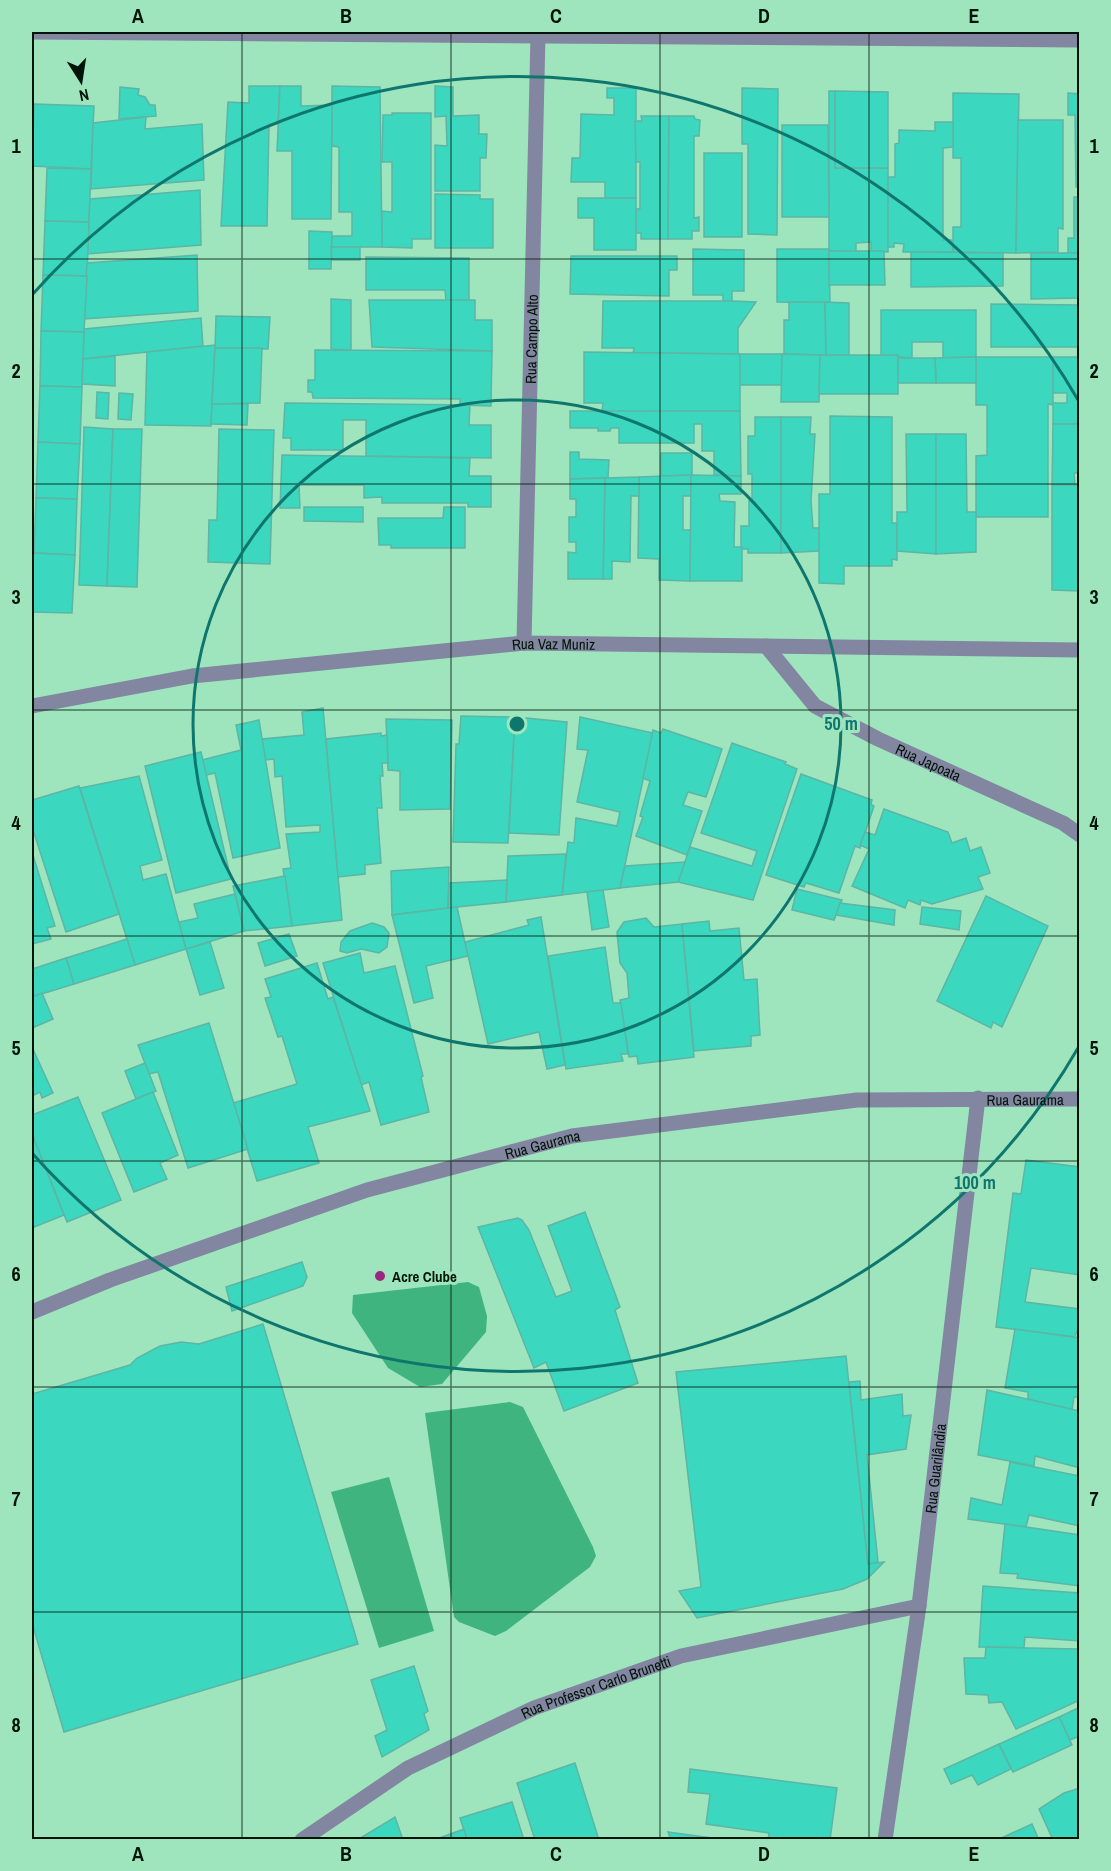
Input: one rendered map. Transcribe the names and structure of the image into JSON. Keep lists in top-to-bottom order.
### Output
{
  "streets": {
    "street": [
      "Rua Campo Alto",
      "Rua Vaz Muniz",
      "Rua Japoata",
      "Rua Gaurama",
      "Rua Guarilândia",
      "Rua Professor Carlo Brunetti"
    ]
  },
  "crossings": [
    ["Rua Campo Alto", "Rua Vaz Muniz"],
    ["Rua Vaz Muniz", "Rua Japoata"],
    ["Rua Gaurama", "Rua Guarilândia"],
    ["Rua Guarilândia", "Rua Professor Carlo Brunetti"]
  ],
  "places": ["Acre Clube"],
  "north": "bottom",
  "grid": {
    "columns": [
      "A",
      "B",
      "C",
      "D",
      "E"
    ],
    "rows": [
      "1",
      "2",
      "3",
      "4",
      "5",
      "6",
      "7",
      "8"
    ]
  },
  "rings": ["50 m", "100 m"]
}
